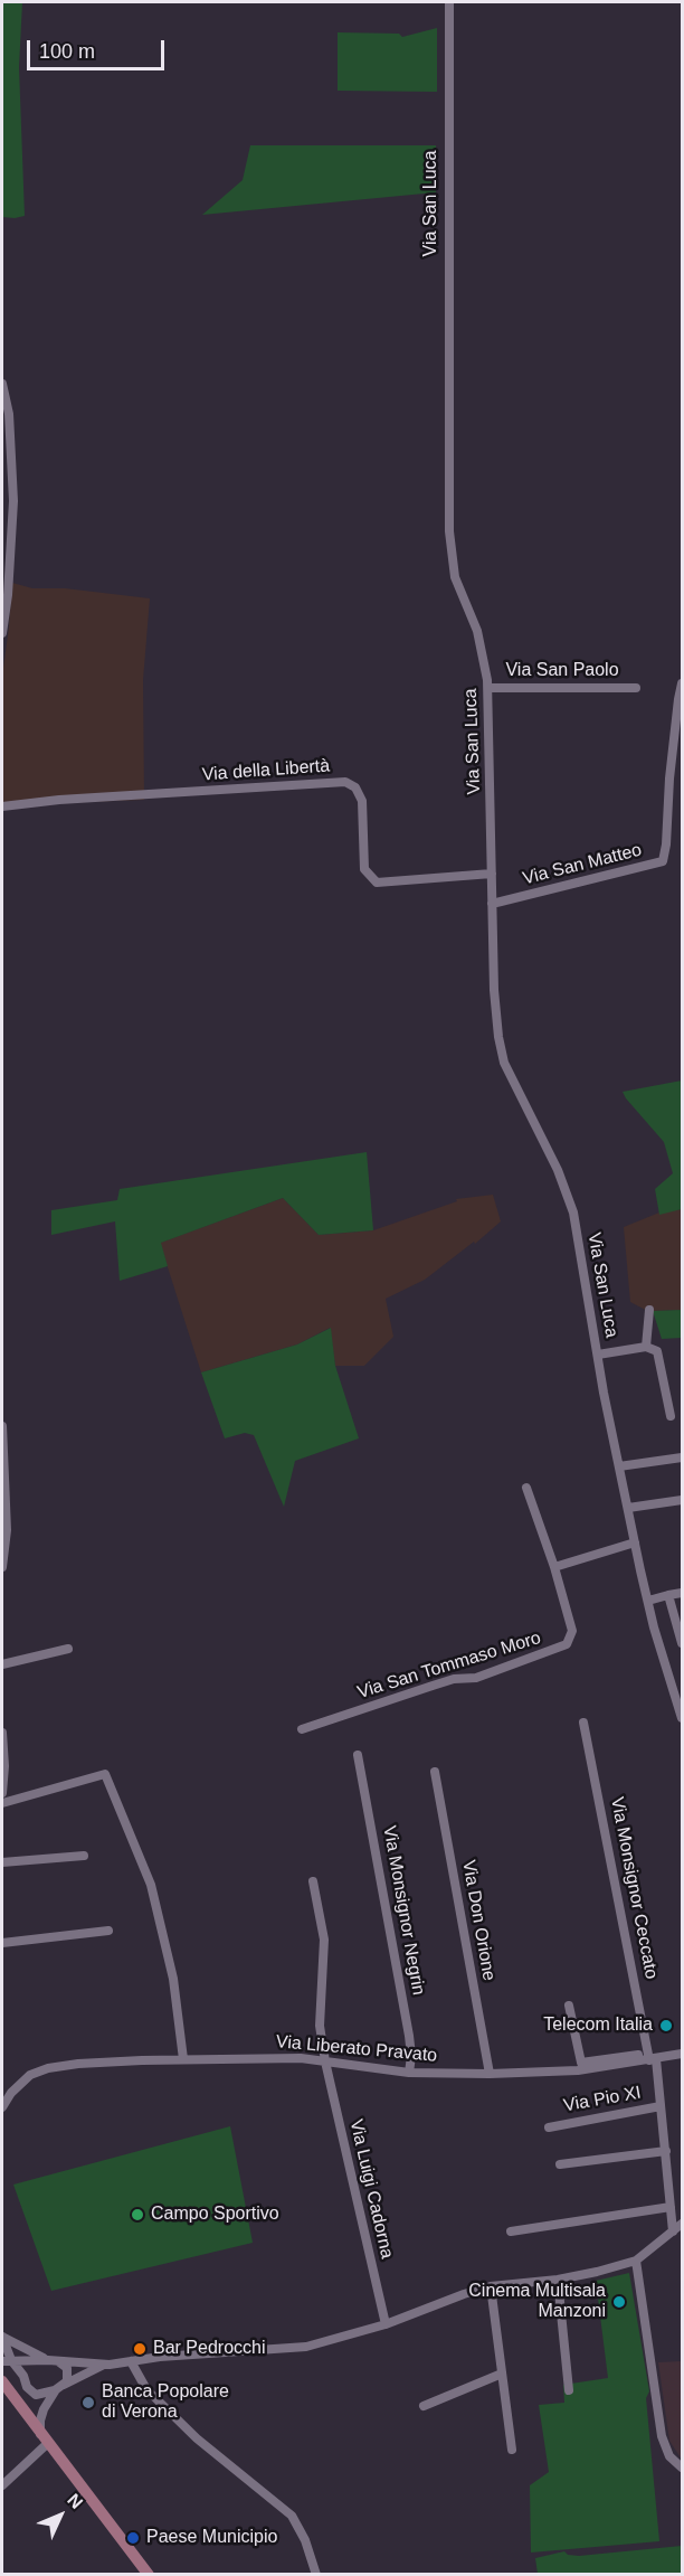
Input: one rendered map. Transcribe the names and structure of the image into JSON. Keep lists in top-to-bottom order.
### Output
{
  "streets": {
    "street": [
      "Via San Luca",
      "Via San Paolo",
      "Via della Libertà",
      "Via San Matteo",
      "Via San Tommaso Moro",
      "Via Monsignor Ceccato",
      "Via Monsignor Negrin",
      "Via Don Orione",
      "Via Liberato Pravato",
      "Via Pio XI",
      "Via Luigi Cadorna"
    ]
  },
  "crossings": [
    ["Via San Luca", "Via San Paolo"],
    ["Via San Luca", "Via della Libertà"],
    ["Via San Luca", "Via San Matteo"],
    ["Via Monsignor Ceccato", "Via Liberato Pravato"],
    ["Via Monsignor Ceccato", "Via Pio XI"],
    ["Via Monsignor Negrin", "Via Liberato Pravato"],
    ["Via Don Orione", "Via Liberato Pravato"],
    ["Via Liberato Pravato", "Via Luigi Cadorna"]
  ],
  "places": [
    "Telecom Italia",
    "Campo Sportivo",
    "Cinema Multisala Manzoni",
    "Bar Pedrocchi",
    "Banca Popolare di Verona",
    "Paese Municipio"
  ],
  "scale_bar": "100 m",
  "north": "top right"
}
